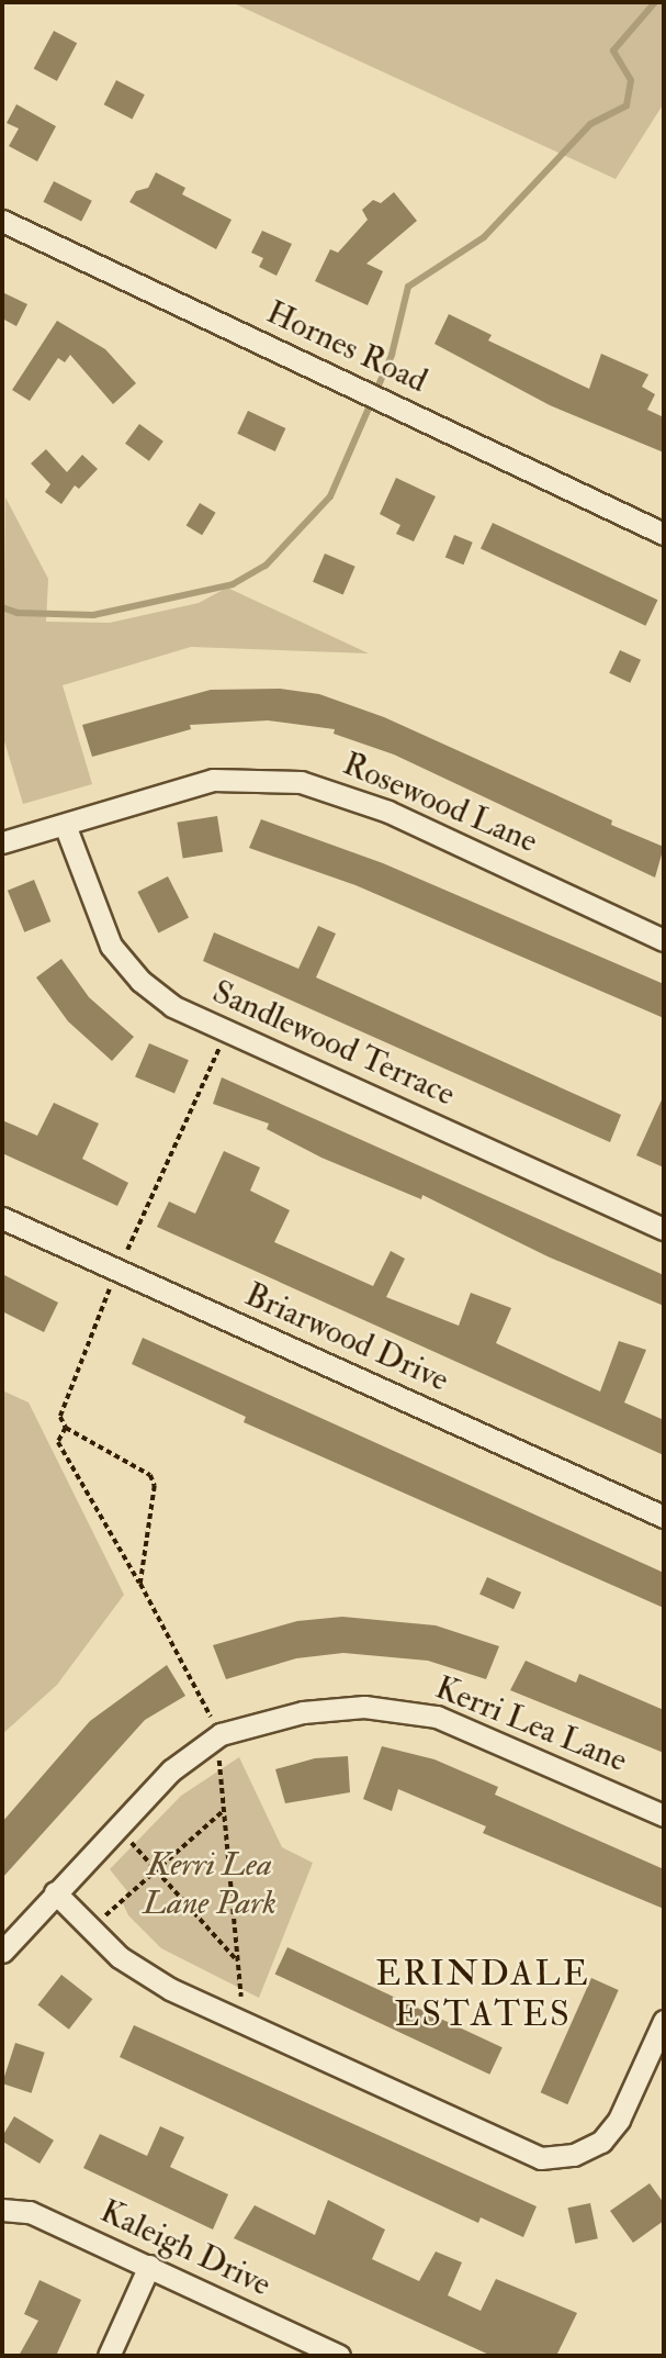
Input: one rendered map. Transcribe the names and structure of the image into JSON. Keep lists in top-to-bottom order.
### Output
{
  "streets": {
    "street": [
      "Hornes Road",
      "Rosewood Lane",
      "Sandlewood Terrace",
      "Briarwood Drive",
      "Kerri Lea Lane",
      "Kaleigh Drive"
    ]
  },
  "crossings": [
    ["Rosewood Lane", "Sandlewood Terrace"]
  ],
  "districts": ["ERINDALE ESTATES"],
  "parks": ["Kerri Lea Lane Park"]
}
